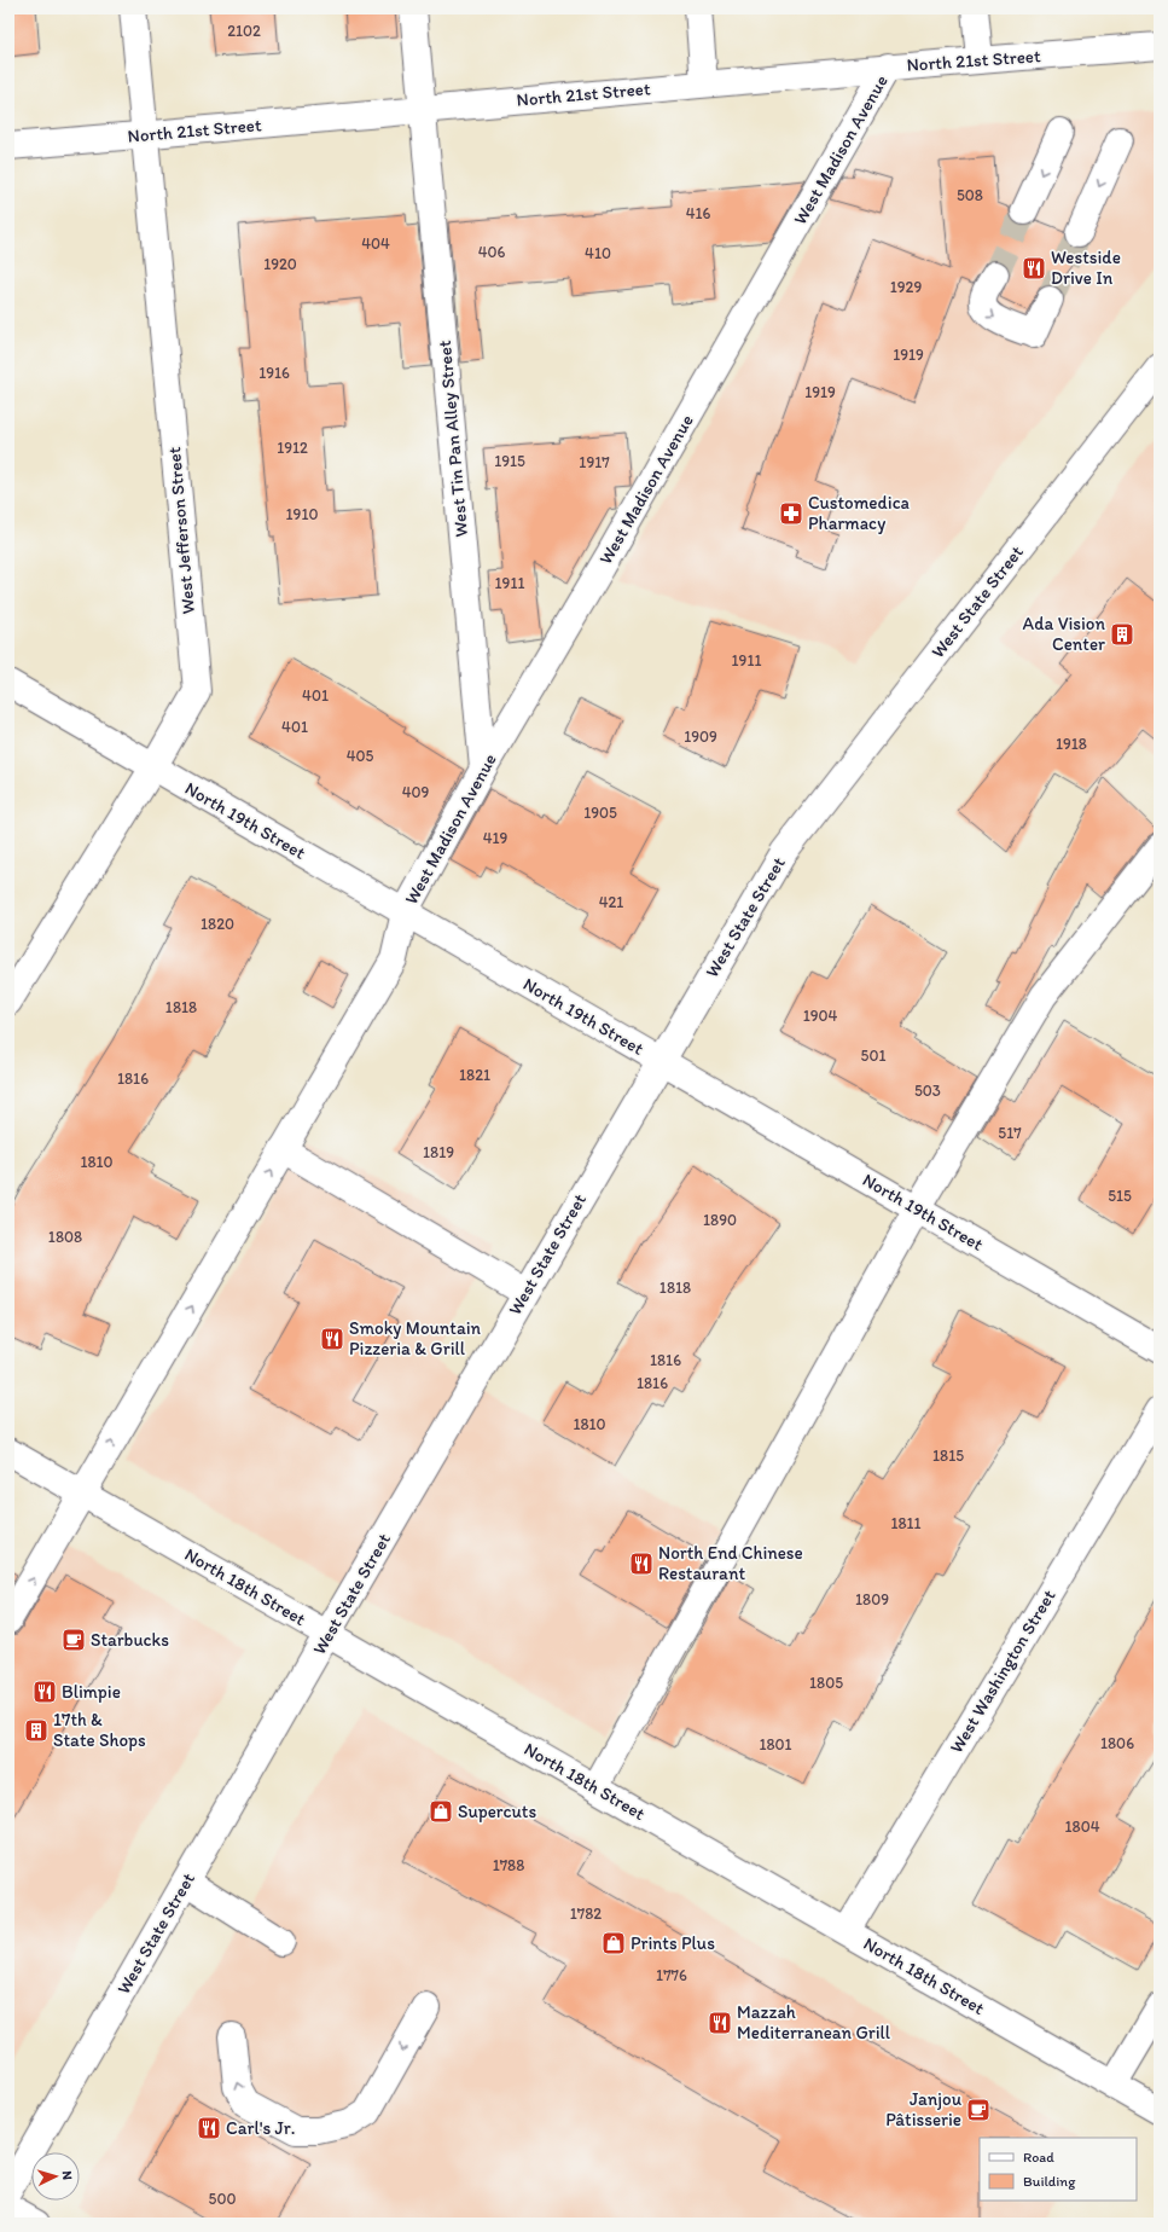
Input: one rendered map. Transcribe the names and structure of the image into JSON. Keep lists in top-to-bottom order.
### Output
{
  "streets": {
    "street": [
      "North 21st Street",
      "West Madison Avenue",
      "West Tin Pan Alley Street",
      "West Jefferson Street",
      "West State Street",
      "North 19th Street",
      "North 18th Street",
      "West Washington Street"
    ]
  },
  "crossings": [
    ["North 21st Street", "West Madison Avenue"],
    ["North 21st Street", "West Tin Pan Alley Street"],
    ["North 21st Street", "West Jefferson Street"],
    ["West Madison Avenue", "West Tin Pan Alley Street"],
    ["West Madison Avenue", "North 19th Street"],
    ["West Madison Avenue", "North 18th Street"],
    ["West Jefferson Street", "North 19th Street"],
    ["West State Street", "North 19th Street"],
    ["West State Street", "North 18th Street"],
    ["North 18th Street", "West Washington Street"]
  ],
  "places": {
    "restaurant": [
      "Westside Drive In",
      "Smoky Mountain Pizzeria & Grill",
      "North End Chinese Restaurant",
      "Blimpie",
      "Mazzah Mediterranean Grill",
      "Carl's Jr."
    ],
    "pharmacy": ["Customedica Pharmacy"],
    "building": ["Ada Vision Center", "17th & State Shops"],
    "cafe": ["Starbucks", "Janjou Pâtisserie"],
    "shop": ["Supercuts", "Prints Plus"]
  },
  "house_numbers": [
    "2102",
    "508",
    "416",
    "404",
    "406",
    "410",
    "1920",
    "1929",
    "1919",
    "1916",
    "1919",
    "1912",
    "1915",
    "1917",
    "1910",
    "1911",
    "1911",
    "401",
    "401",
    "1909",
    "1918",
    "405",
    "409",
    "1905",
    "419",
    "421",
    "1820",
    "1818",
    "1904",
    "501",
    "1821",
    "1816",
    "503",
    "517",
    "1819",
    "1810",
    "515",
    "1890",
    "1808",
    "1818",
    "1816",
    "1816",
    "1810",
    "1815",
    "1811",
    "1809",
    "1805",
    "1806",
    "1801",
    "1804",
    "1788",
    "1782",
    "1776",
    "500"
  ],
  "legend": ["Road", "Building"],
  "north": "right"
}
